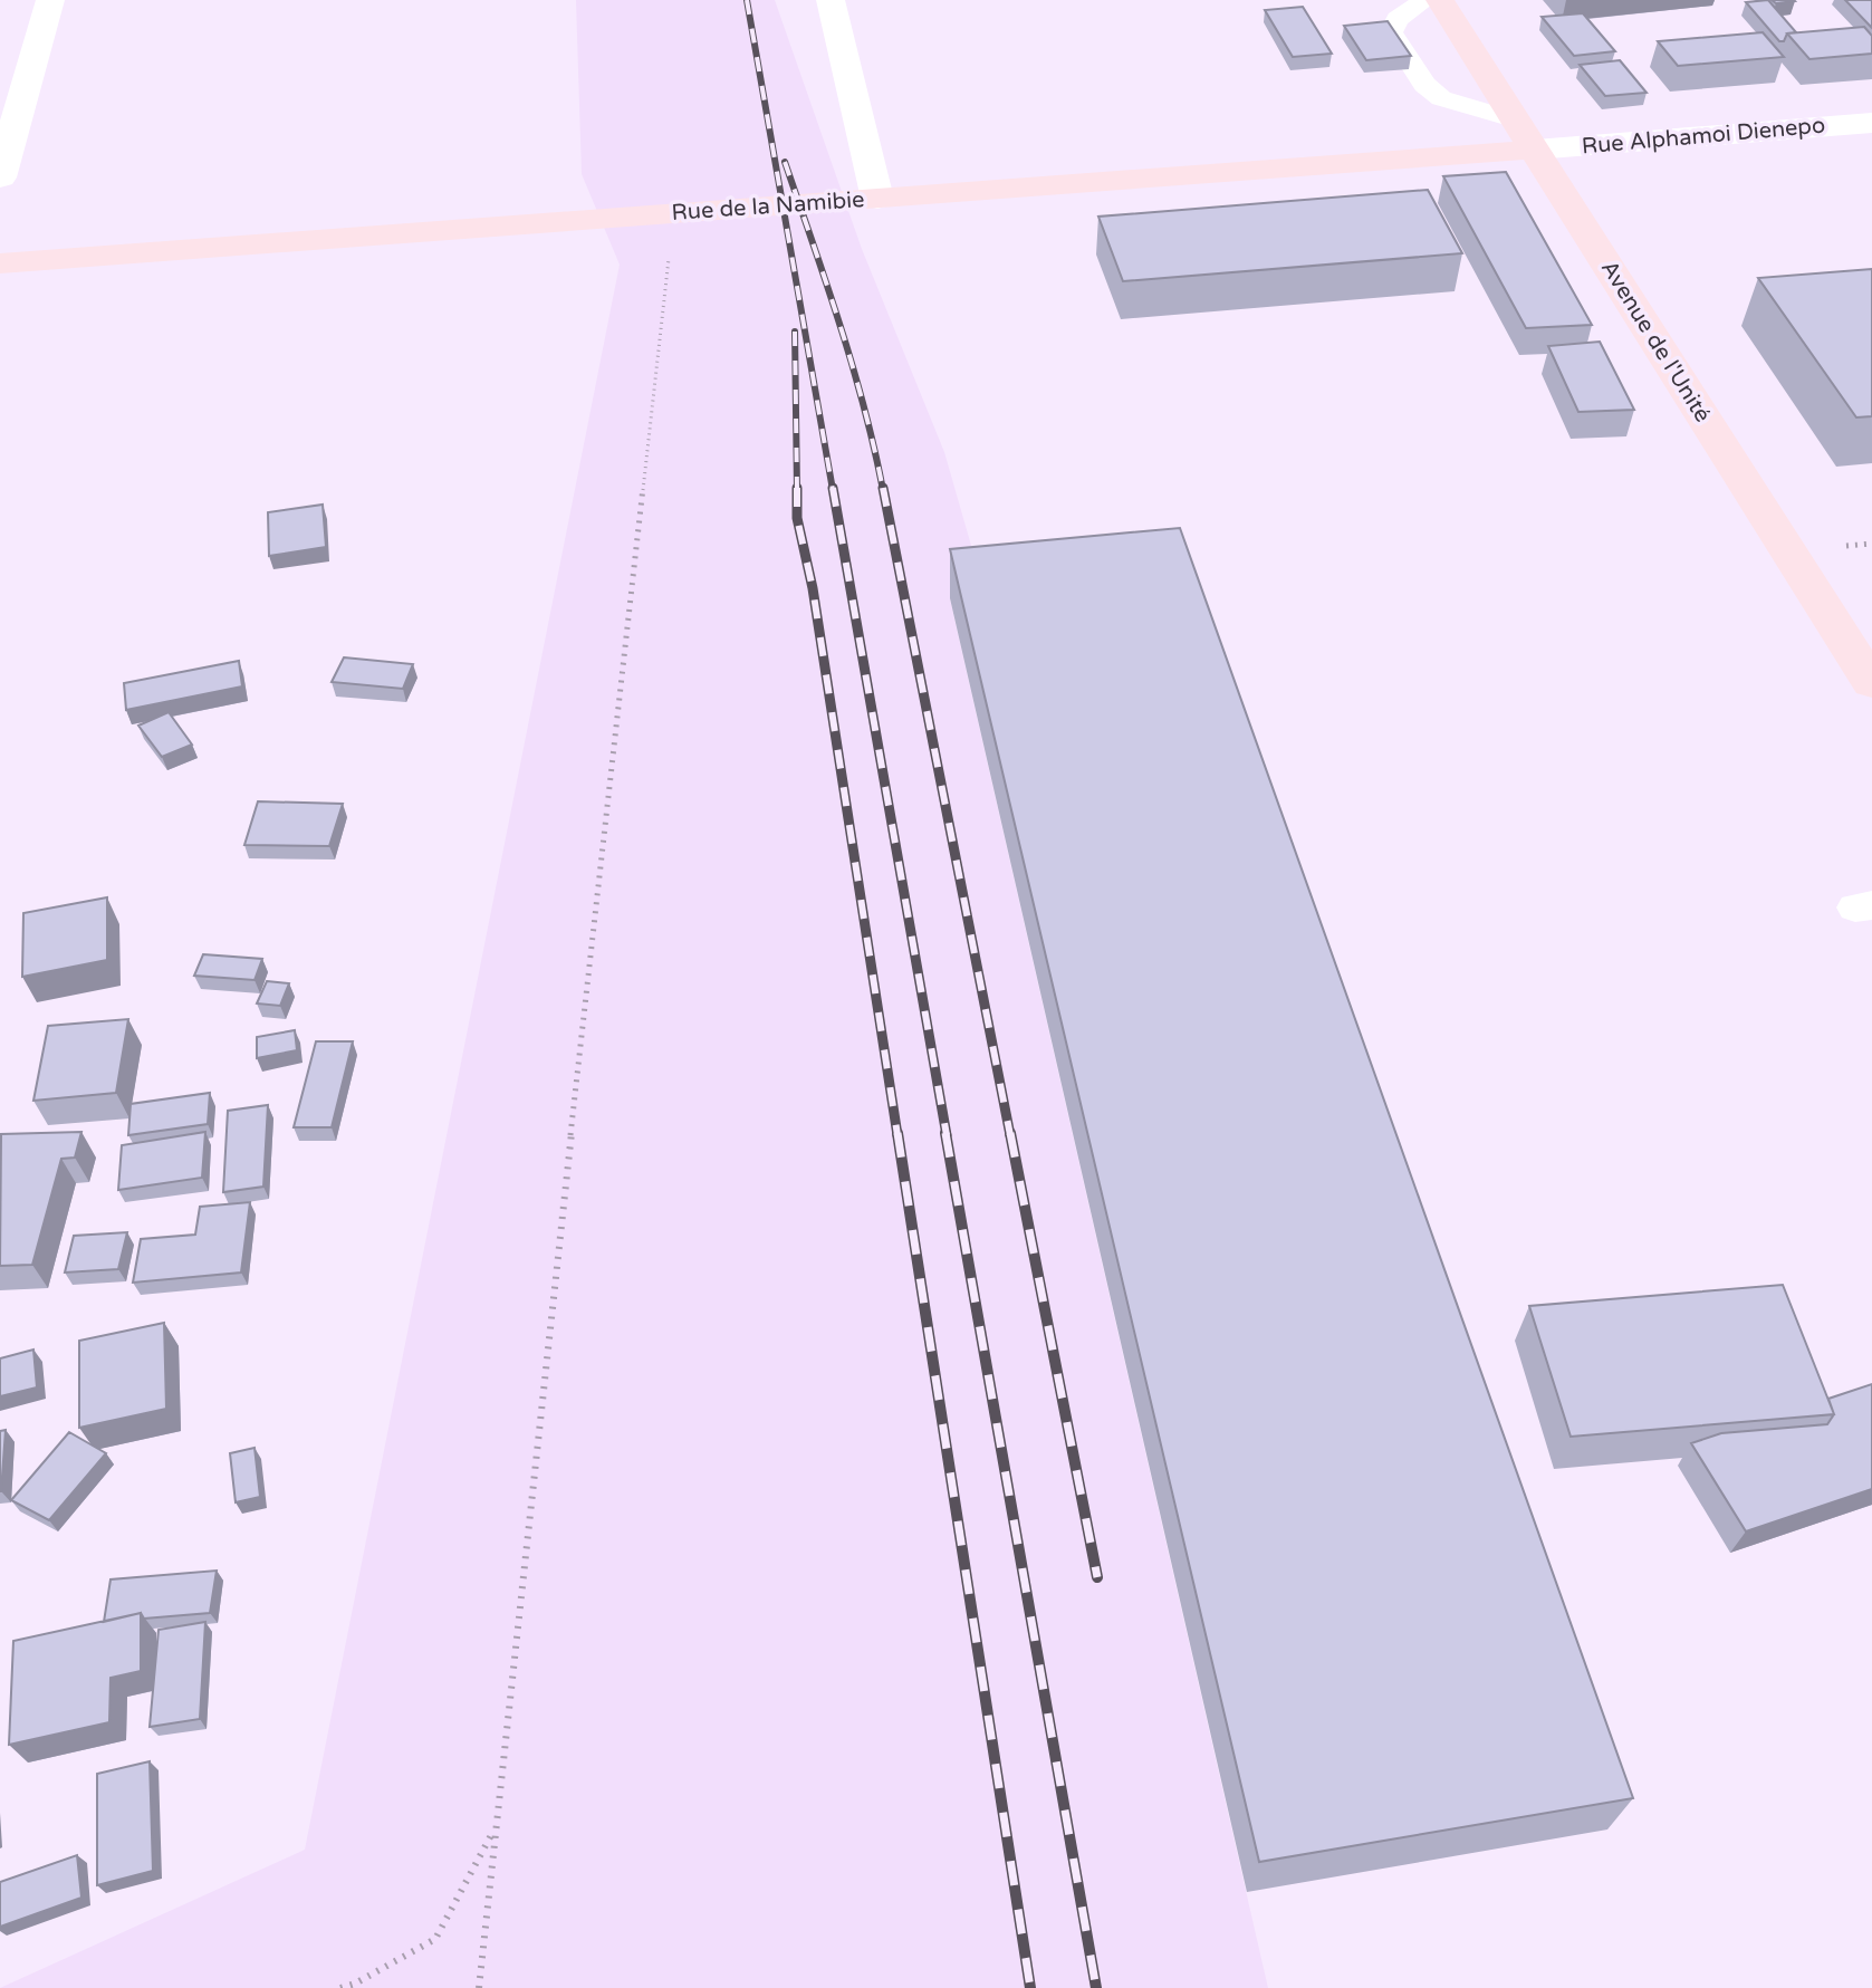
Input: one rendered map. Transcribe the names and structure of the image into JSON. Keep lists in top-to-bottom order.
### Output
{
  "streets": {
    "street": ["Rue Alphamoi Dienepo", "Rue de la Namibie", "Avenue de l'Unité"]
  },
  "crossings": [
    ["Rue Alphamoi Dienepo", "Rue de la Namibie"],
    ["Rue Alphamoi Dienepo", "Avenue de l'Unité"],
    ["Rue de la Namibie", "Avenue de l'Unité"]
  ]
}
